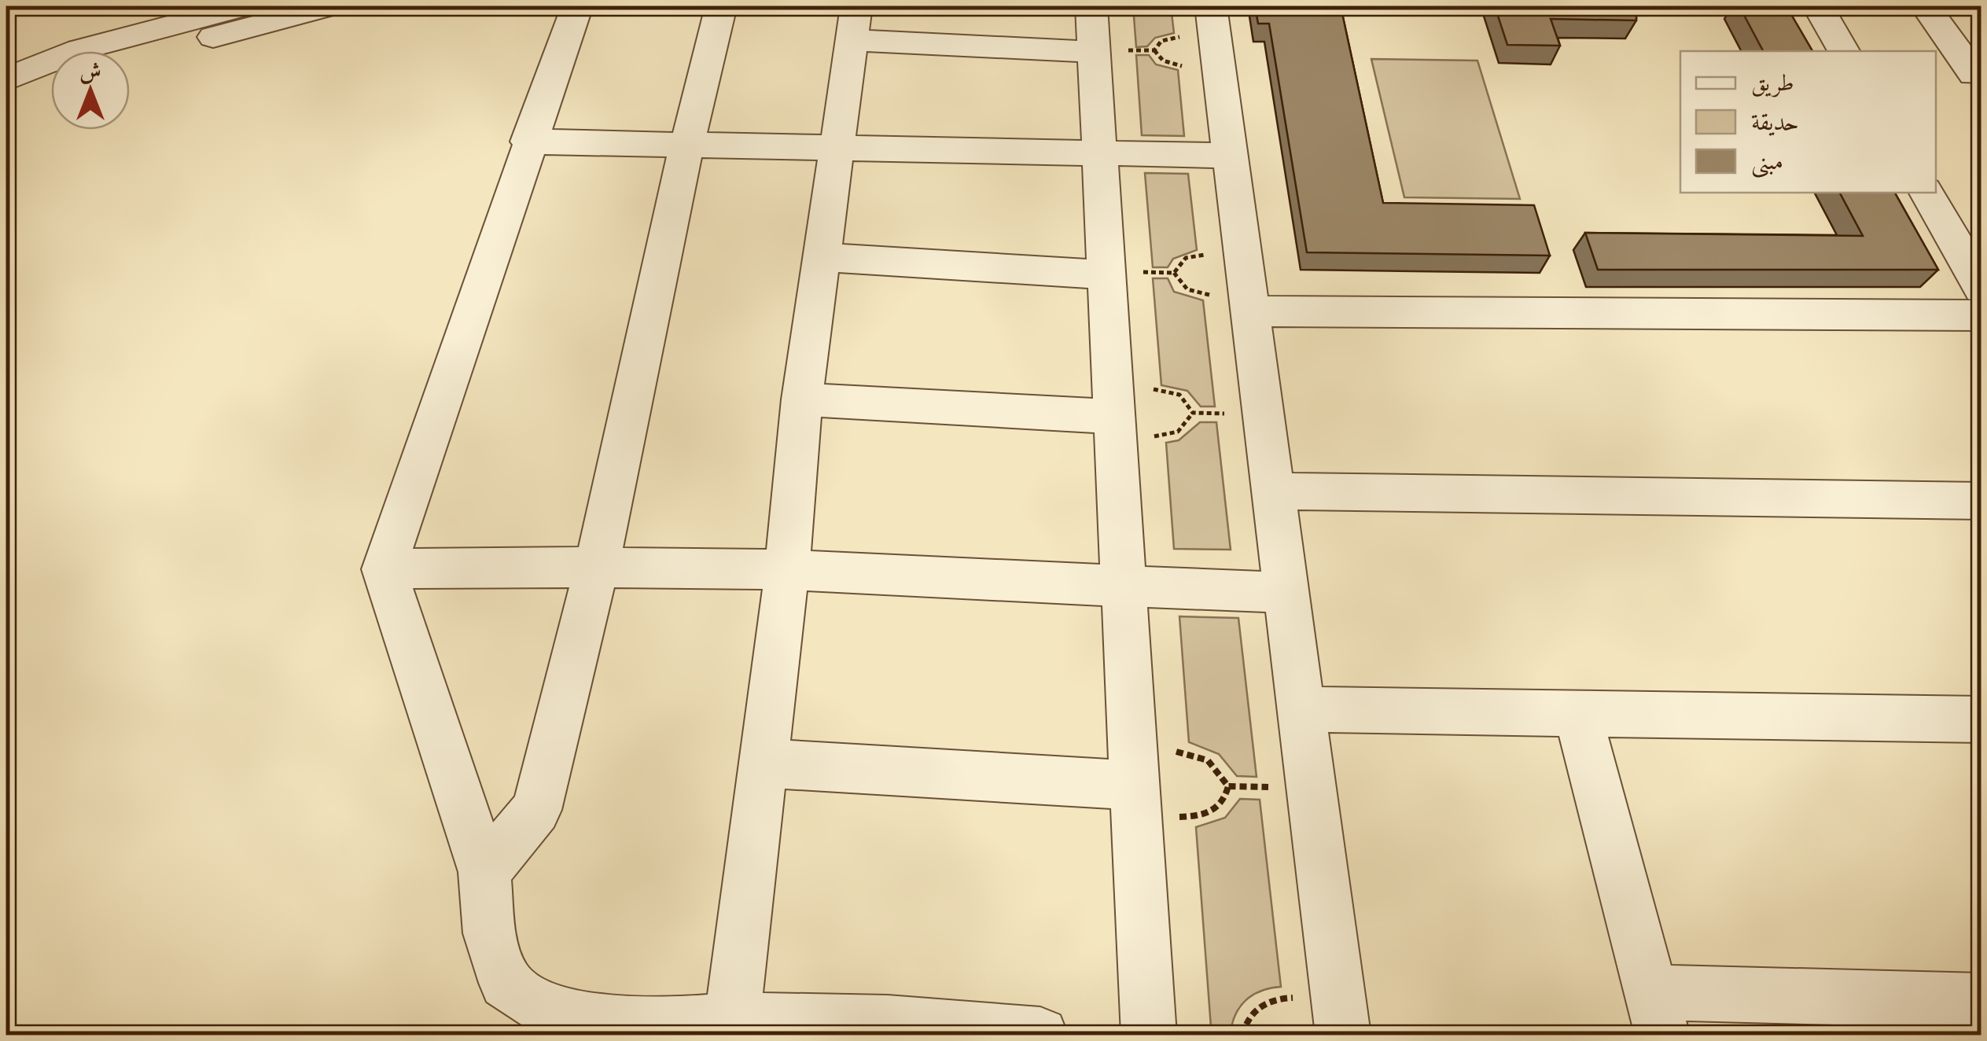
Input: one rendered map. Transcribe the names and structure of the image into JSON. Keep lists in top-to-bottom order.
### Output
{
  "legend": ["طريق", "حديقة", "مبنى"],
  "north": "top"
}
